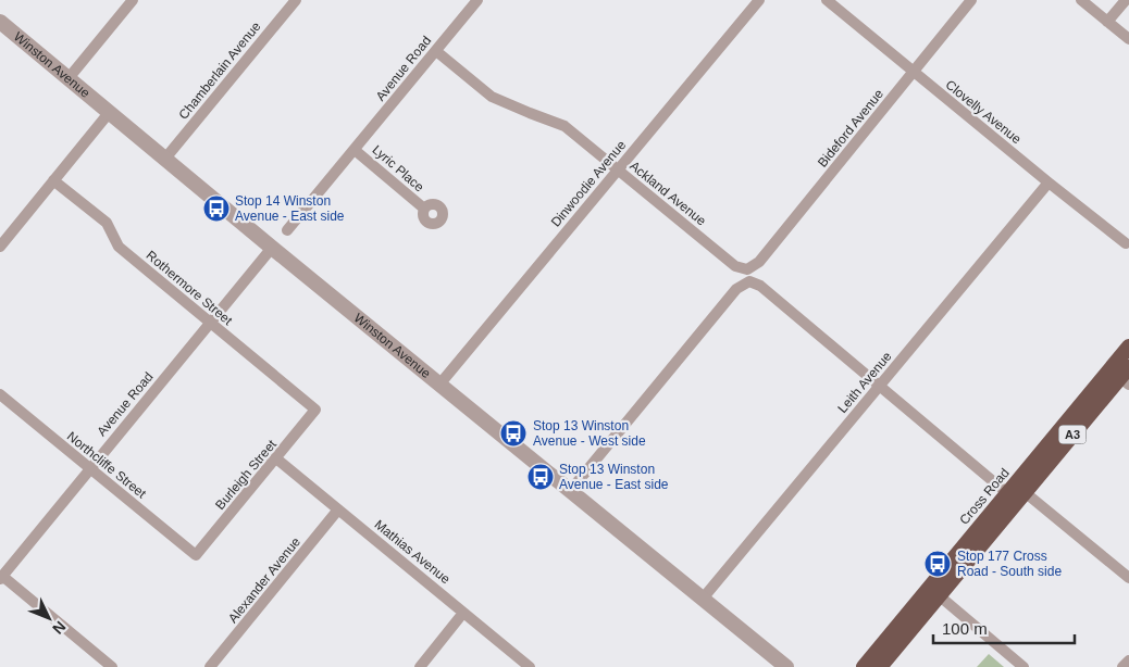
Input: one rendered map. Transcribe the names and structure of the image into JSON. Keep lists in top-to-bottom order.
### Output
{
  "streets": {
    "highway": ["A3", "Cross Road"],
    "street": [
      "Winston Avenue",
      "Avenue Road",
      "Chamberlain Avenue",
      "Clovelly Avenue",
      "Bideford Avenue",
      "Lyric Place",
      "Dinwoodie Avenue",
      "Ackland Avenue",
      "Rothermore Street",
      "Leith Avenue",
      "Northcliffe Street",
      "Burleigh Street",
      "Mathias Avenue",
      "Alexander Avenue"
    ]
  },
  "crossings": [
    ["Winston Avenue", "Avenue Road"],
    ["Winston Avenue", "Chamberlain Avenue"],
    ["Winston Avenue", "Dinwoodie Avenue"],
    ["Winston Avenue", "Leith Avenue"],
    ["Avenue Road", "Lyric Place"],
    ["Avenue Road", "Ackland Avenue"],
    ["Avenue Road", "Rothermore Street"],
    ["Avenue Road", "Northcliffe Street"],
    ["Clovelly Avenue", "Bideford Avenue"],
    ["Clovelly Avenue", "Leith Avenue"],
    ["Bideford Avenue", "Ackland Avenue"],
    ["Dinwoodie Avenue", "Ackland Avenue"],
    ["Rothermore Street", "Burleigh Street"],
    ["Northcliffe Street", "Burleigh Street"],
    ["Burleigh Street", "Mathias Avenue"],
    ["Mathias Avenue", "Alexander Avenue"]
  ],
  "places": {
    "bus stop": [
      "Stop 14 Winston Avenue - East side",
      "Stop 13 Winston Avenue - West side",
      "Stop 13 Winston Avenue - East side",
      "Stop 177 Cross Road - South side"
    ]
  },
  "scale_bar": "100 m",
  "north": "bottom right"
}
